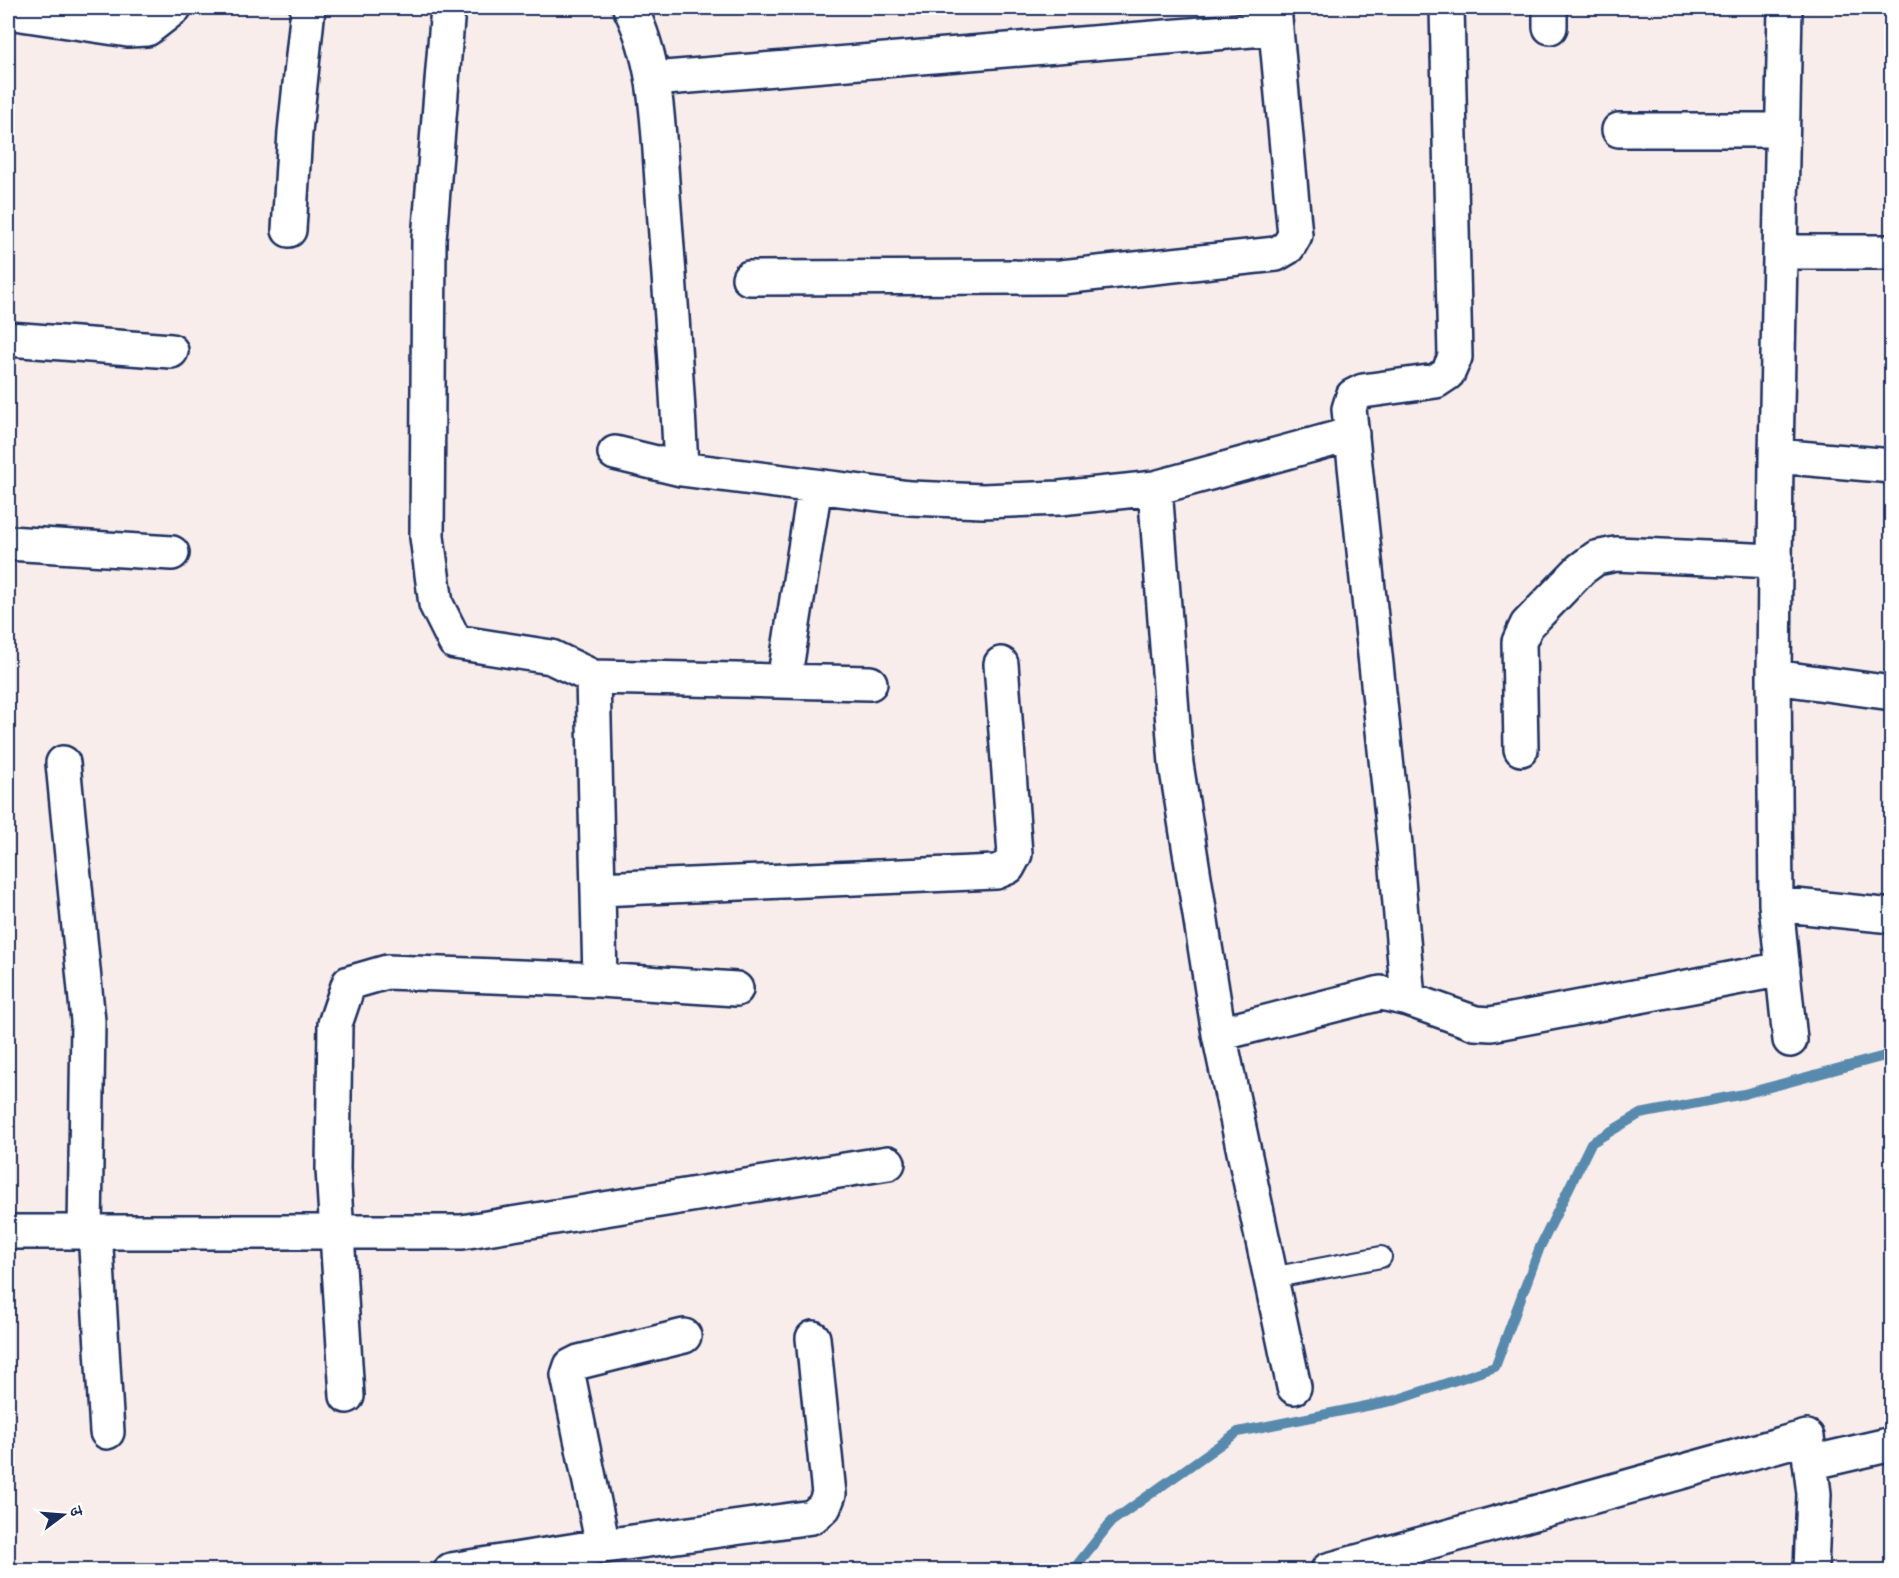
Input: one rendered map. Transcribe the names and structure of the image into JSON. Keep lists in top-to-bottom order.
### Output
{
  "north": "right"
}
